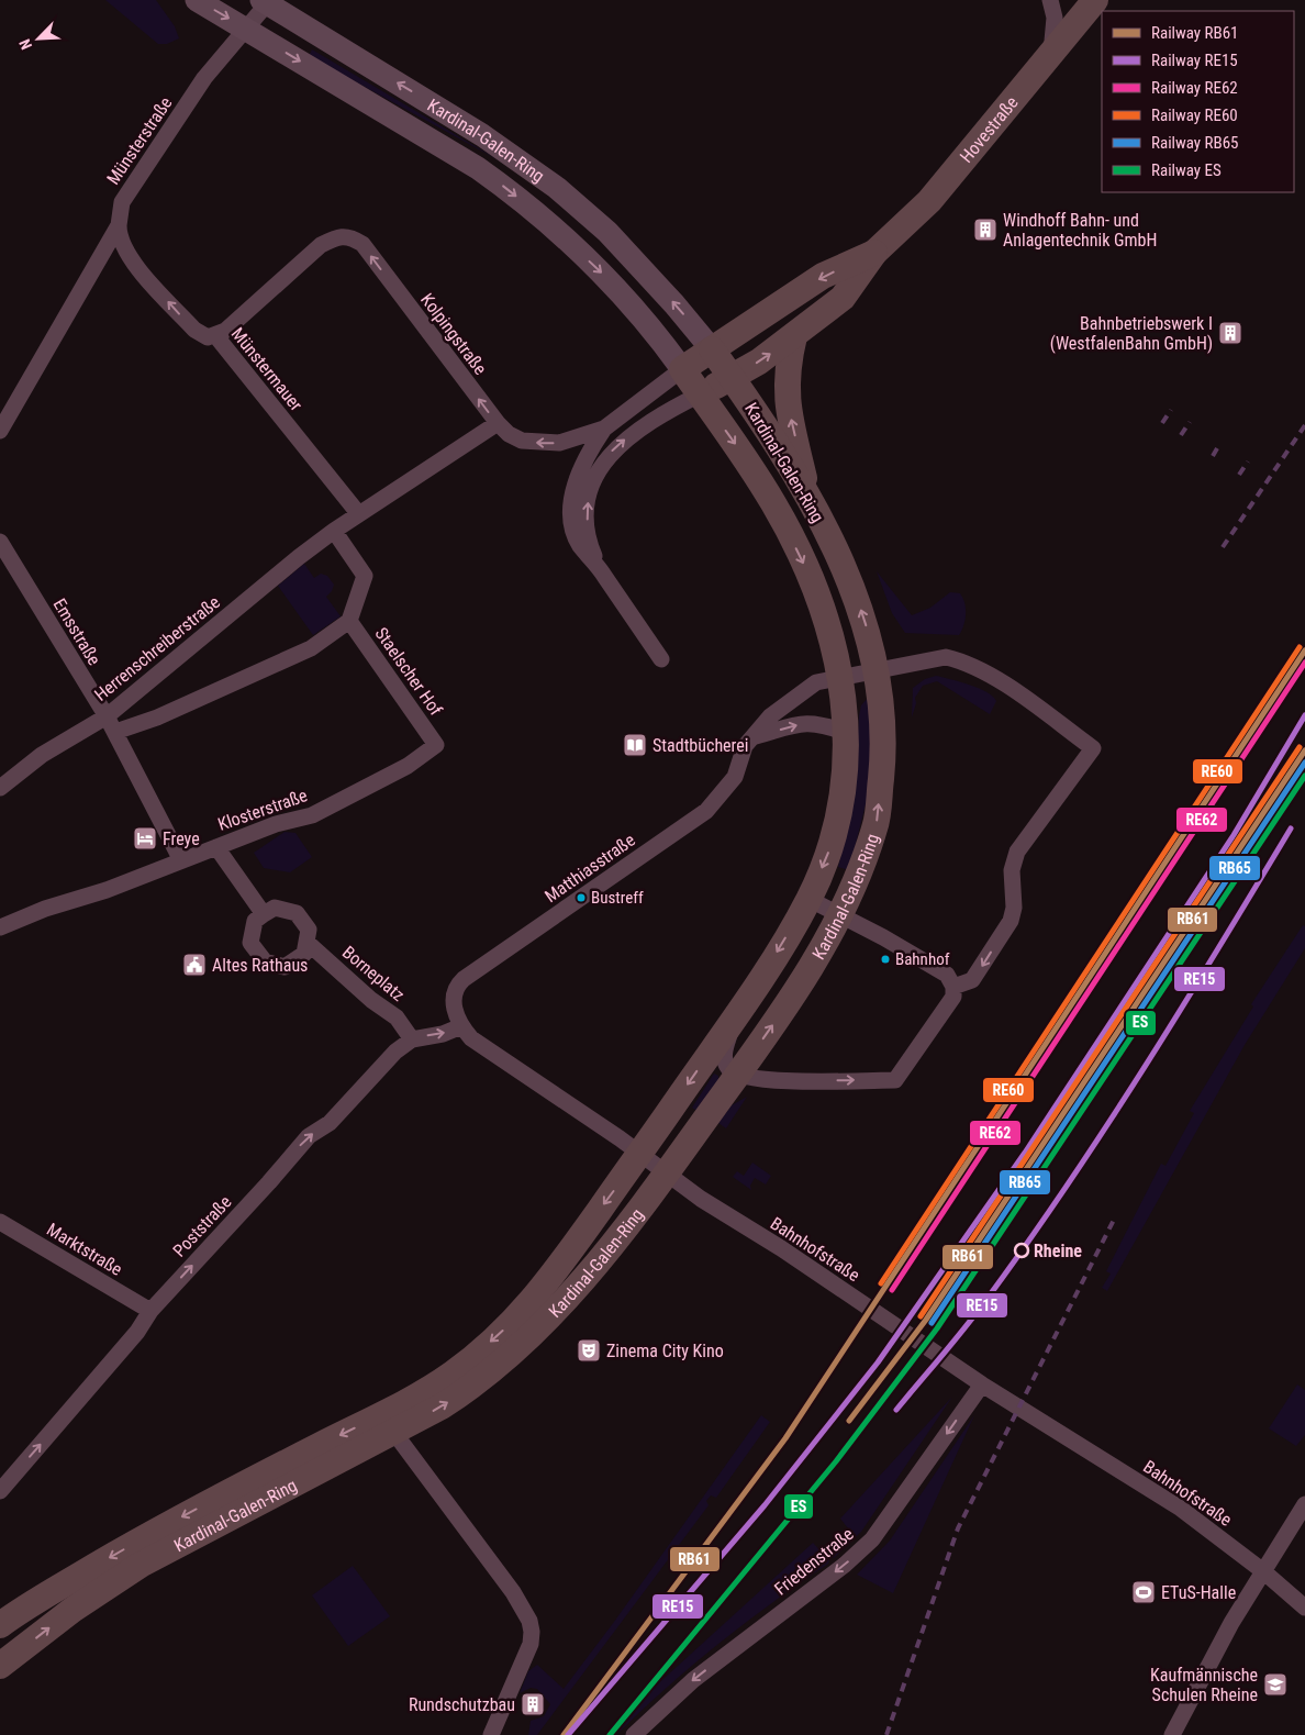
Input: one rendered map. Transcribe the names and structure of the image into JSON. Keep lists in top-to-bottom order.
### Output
{
  "streets": {
    "main road": ["Hovestraße", "Kardinal-Galen-Ring"],
    "street": [
      "Münsterstraße",
      "Kolpingstraße",
      "Münstermauer",
      "Emsstraße",
      "Herrenschreiberstraße",
      "Staelscher Hof",
      "Klosterstraße",
      "Matthiasstraße",
      "Borneplatz",
      "Poststraße",
      "Marktstraße",
      "Bahnhofstraße",
      "Friedenstraße"
    ]
  },
  "crossings": [
    ["Hovestraße", "Kardinal-Galen-Ring"],
    ["Hovestraße", "Kolpingstraße"],
    ["Münsterstraße", "Kardinal-Galen-Ring"],
    ["Münsterstraße", "Münstermauer"],
    ["Kardinal-Galen-Ring", "Kolpingstraße"],
    ["Kardinal-Galen-Ring", "Matthiasstraße"],
    ["Kardinal-Galen-Ring", "Bahnhofstraße"],
    ["Kolpingstraße", "Münstermauer"],
    ["Kolpingstraße", "Herrenschreiberstraße"],
    ["Münstermauer", "Herrenschreiberstraße"],
    ["Emsstraße", "Herrenschreiberstraße"],
    ["Emsstraße", "Klosterstraße"],
    ["Staelscher Hof", "Klosterstraße"],
    ["Matthiasstraße", "Poststraße"],
    ["Matthiasstraße", "Bahnhofstraße"],
    ["Borneplatz", "Poststraße"],
    ["Poststraße", "Marktstraße"],
    ["Poststraße", "Bahnhofstraße"],
    ["Bahnhofstraße", "Friedenstraße"]
  ],
  "one_way": ["Münstermauer", "Poststraße", "Friedenstraße"],
  "places": {
    "building": ["Windhoff Bahn- und Anlagentechnik GmbH", "Bahnbetriebswerk I (WestfalenBahn GmbH)", "Rundschutzbau"],
    "library": ["Stadtbücherei"],
    "hotel": ["Freye"],
    "other": ["Bustreff", "Bahnhof", "Rheine"],
    "public building": ["Altes Rathaus"],
    "theatre": ["Zinema City Kino"],
    "sports": ["ETuS-Halle"],
    "school or university": ["Kaufmännische Schulen Rheine"]
  },
  "lines": [
    "rail line RE60",
    "rail line RB61",
    "rail line RE62",
    "rail line RE15",
    "rail line RB65",
    "rail line ES"
  ],
  "legend": [
    "Railway RB61",
    "Railway RE15",
    "Railway RE62",
    "Railway RE60",
    "Railway RB65",
    "Railway ES"
  ],
  "north": "bottom left"
}
